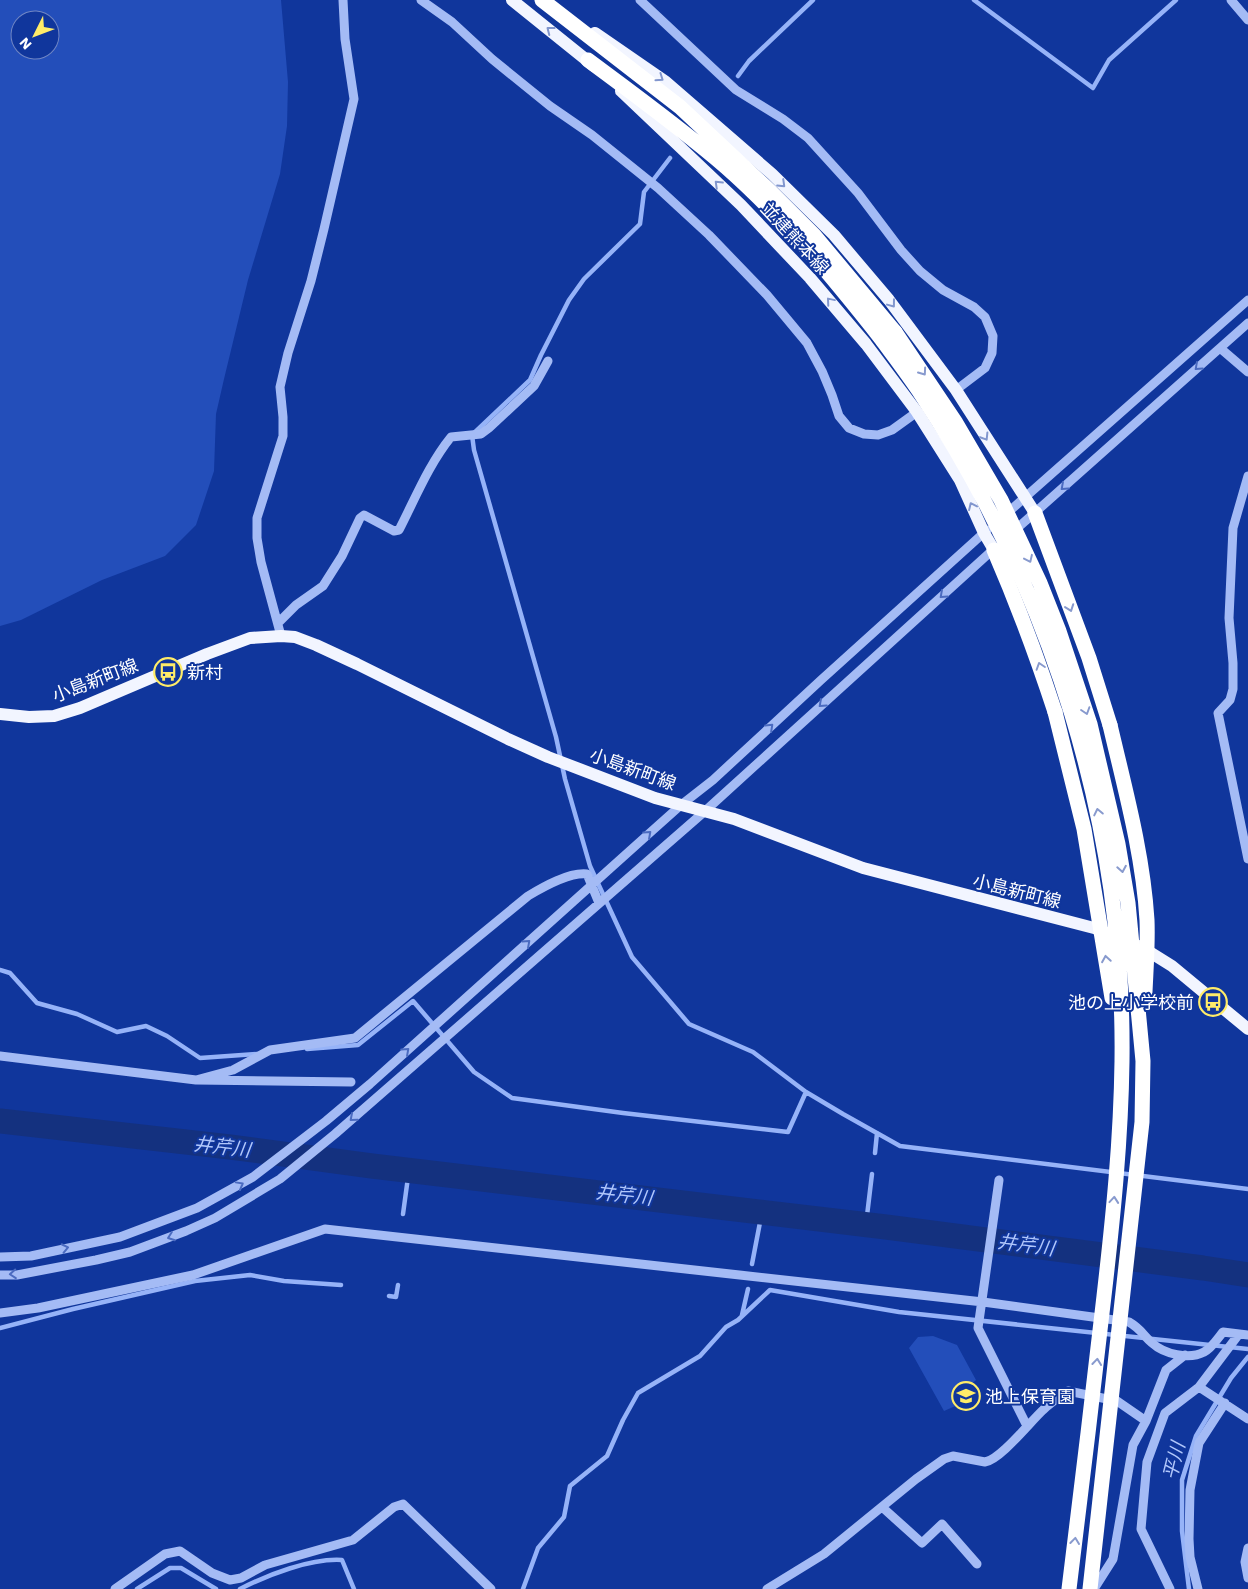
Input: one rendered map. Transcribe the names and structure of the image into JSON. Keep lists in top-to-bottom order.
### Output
{
  "streets": {
    "main road": ["並建熊本線", "小島新町線"]
  },
  "water": ["井芹川", "平川"],
  "places": {
    "bus stop": ["新村", "池の上小学校前"],
    "school or university": ["池上保育園"]
  },
  "north": "bottom left"
}
